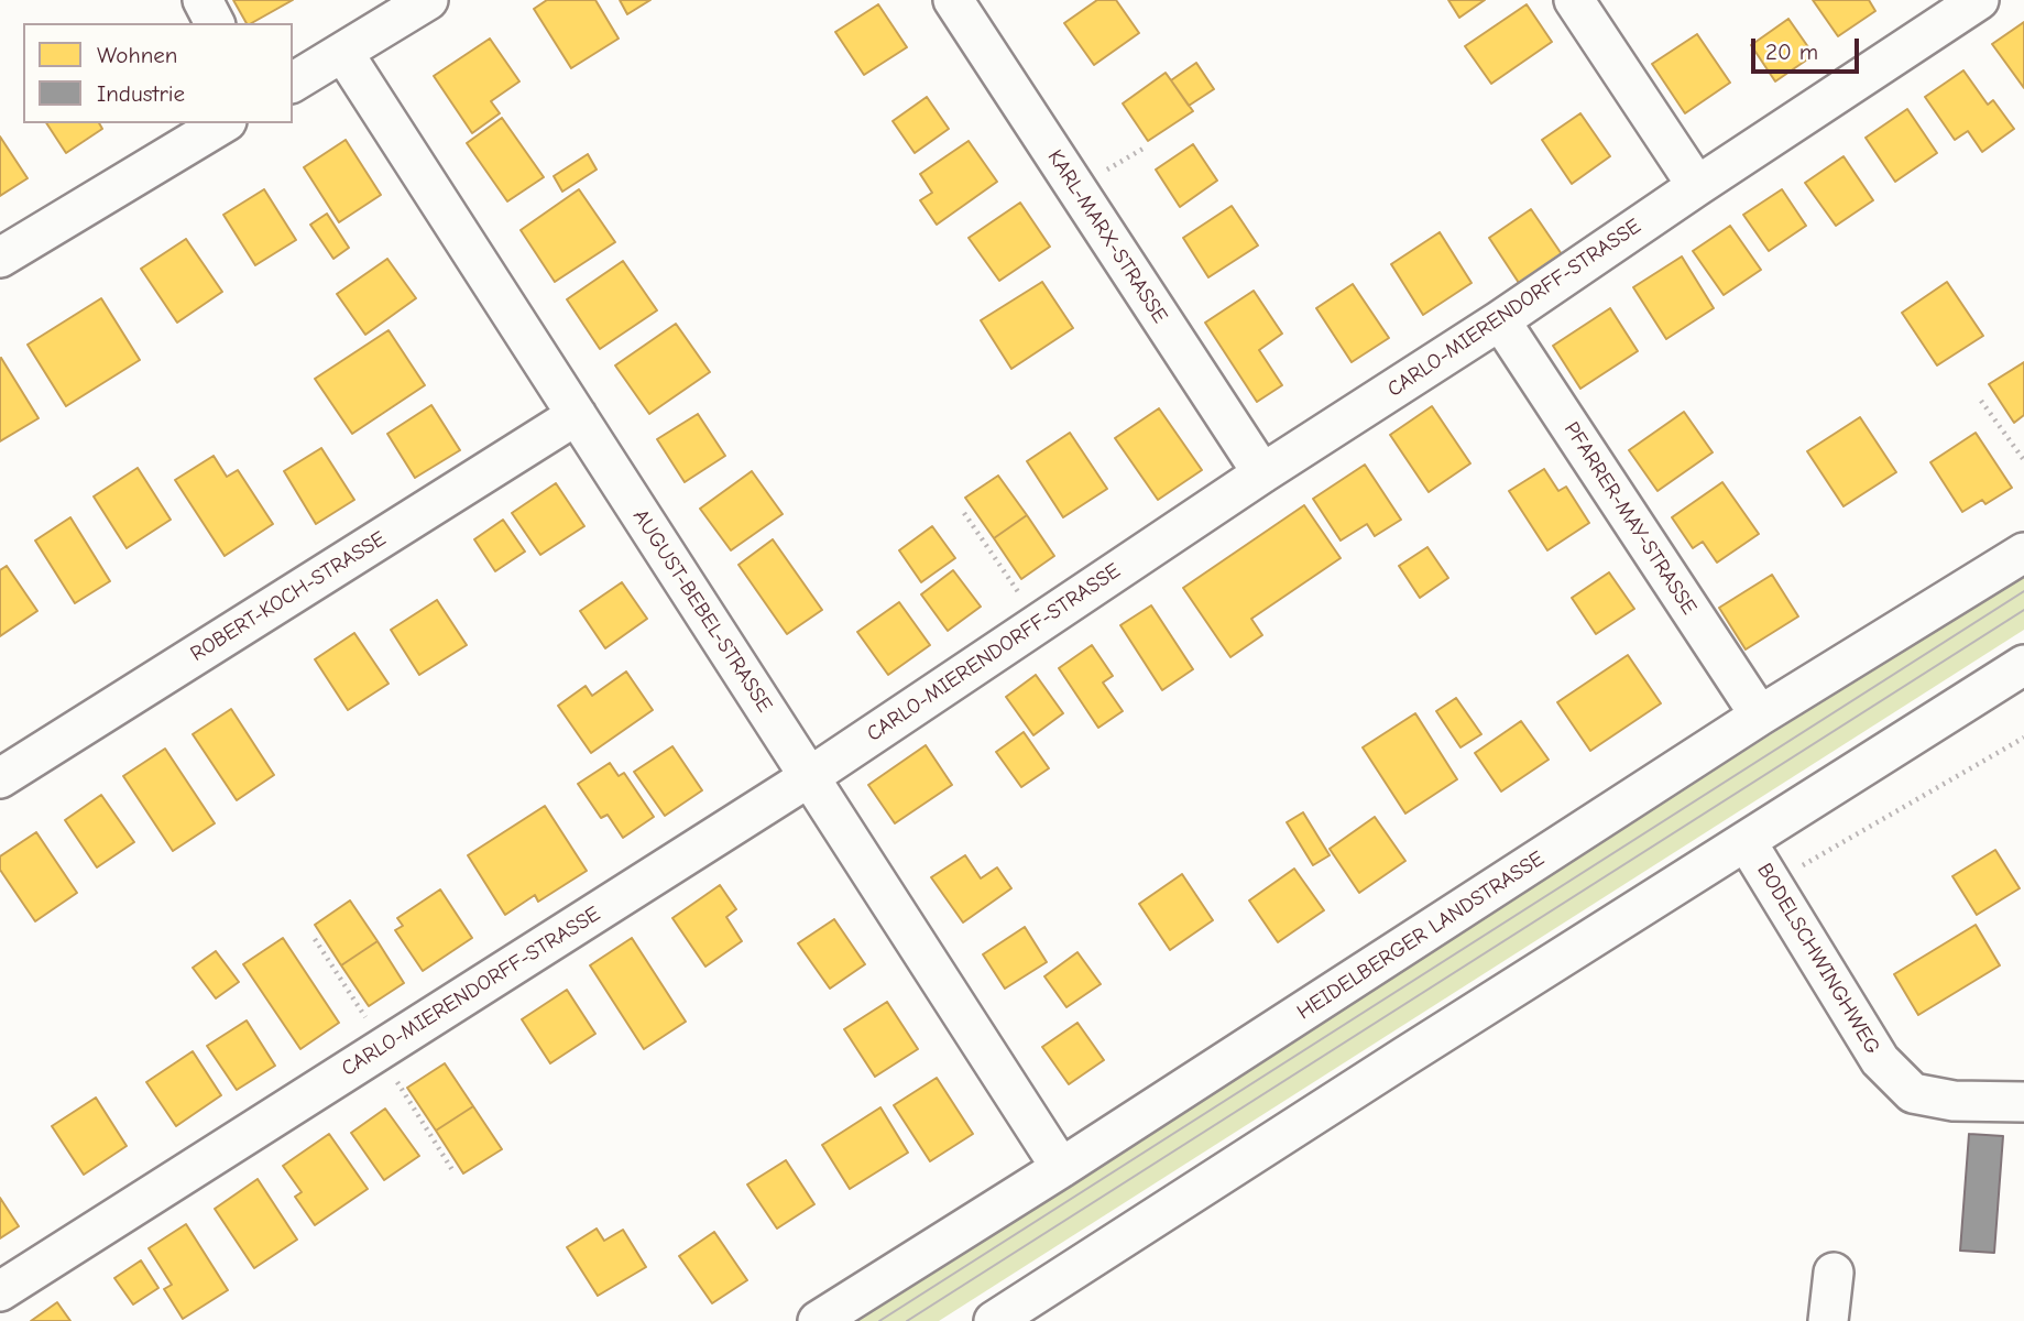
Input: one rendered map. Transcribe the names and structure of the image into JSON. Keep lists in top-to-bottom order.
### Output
{
  "streets": {
    "street": [
      "KARL-MARX-STRASSE",
      "CARLO-MIERENDORFF-STRASSE",
      "PFARRER-MAY-STRASSE",
      "ROBERT-KOCH-STRASSE",
      "AUGUST-BEBEL-STRASSE",
      "HEIDELBERGER LANDSTRASSE",
      "BODELSCHWINGHWEG"
    ]
  },
  "crossings": [
    ["KARL-MARX-STRASSE", "CARLO-MIERENDORFF-STRASSE"],
    ["CARLO-MIERENDORFF-STRASSE", "PFARRER-MAY-STRASSE"],
    ["CARLO-MIERENDORFF-STRASSE", "AUGUST-BEBEL-STRASSE"],
    ["PFARRER-MAY-STRASSE", "HEIDELBERGER LANDSTRASSE"],
    ["ROBERT-KOCH-STRASSE", "AUGUST-BEBEL-STRASSE"],
    ["AUGUST-BEBEL-STRASSE", "HEIDELBERGER LANDSTRASSE"]
  ],
  "legend": ["Wohnen", "Industrie"],
  "scale_bar": "20 m"
}
